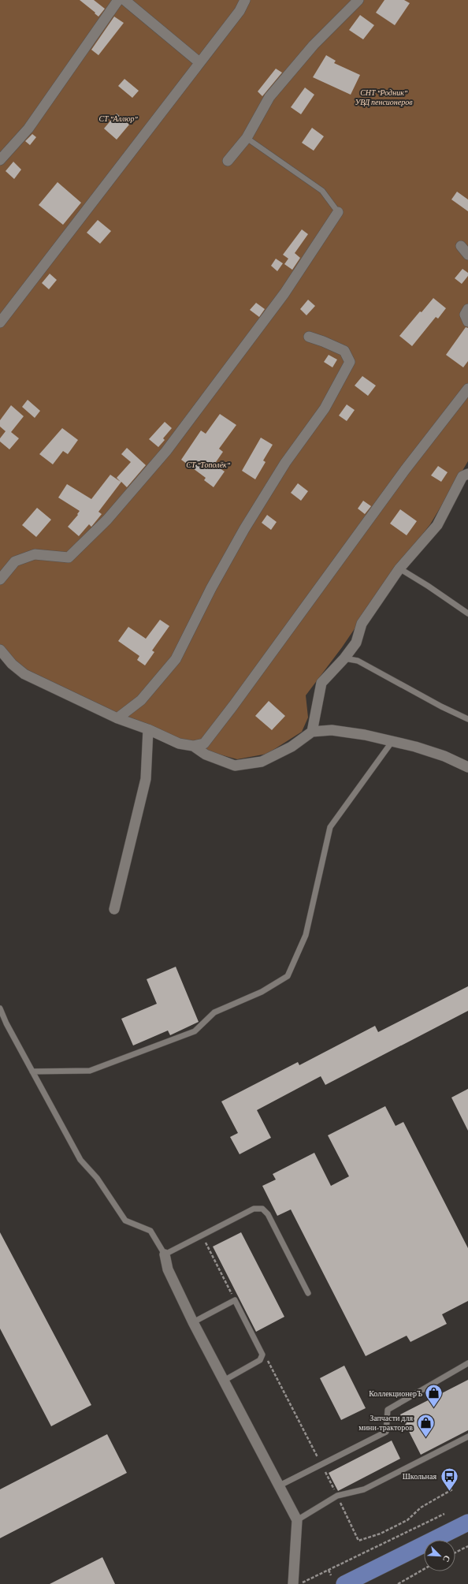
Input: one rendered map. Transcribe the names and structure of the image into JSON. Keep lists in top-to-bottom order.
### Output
{
  "parks": ["СНТ \"Родник\" УВД пенсионеров", "СТ \"Аллюр\"", "СТ \"Тополёк\""],
  "places": {
    "shop": ["КоллекционерЪ", "Запчасти для мини-тракторов"],
    "bus stop": ["Школьная"]
  },
  "north": "bottom right"
}
